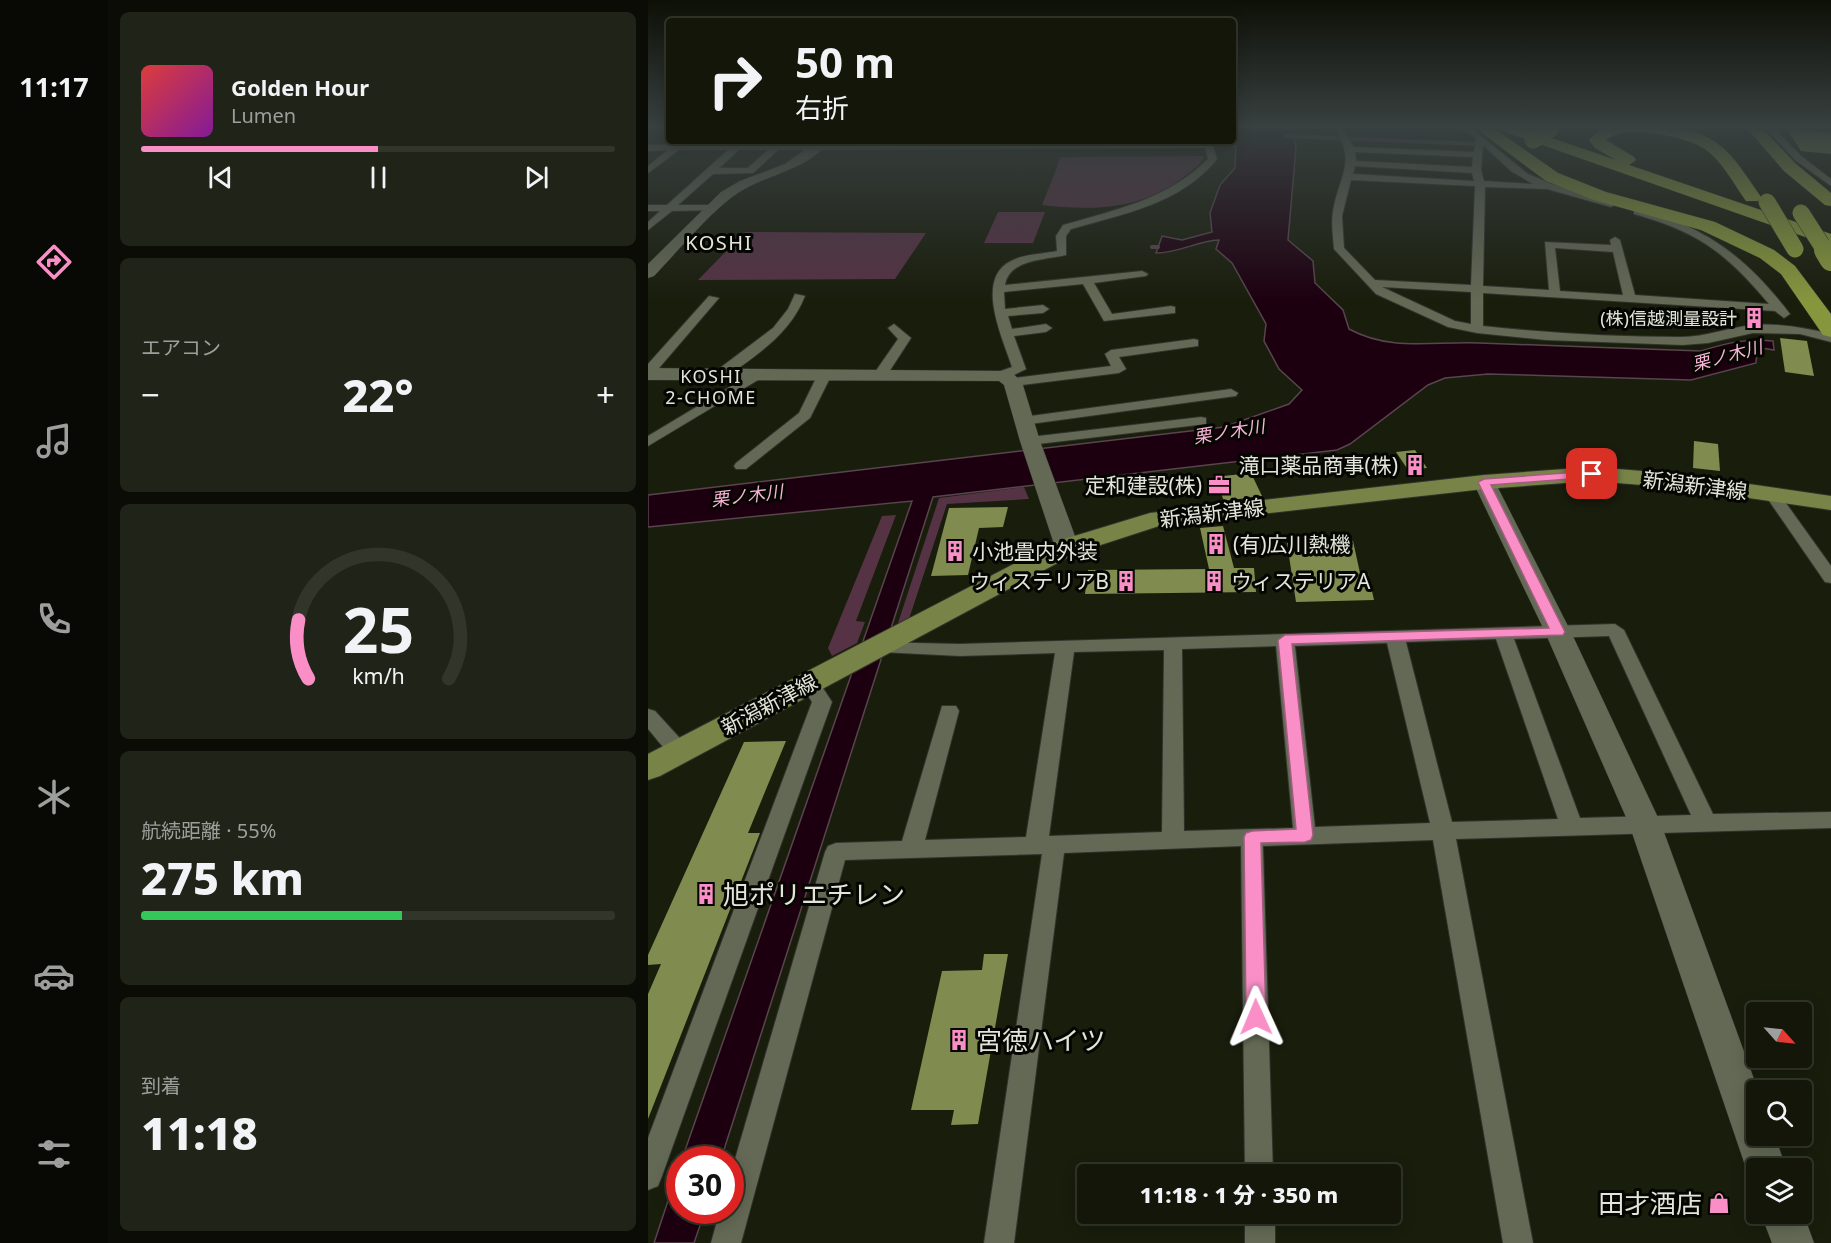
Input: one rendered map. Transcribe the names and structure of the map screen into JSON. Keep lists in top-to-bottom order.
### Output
{
  "streets": {
    "main road": ["新潟新津線"]
  },
  "districts": ["KOSHI", "KOSHI 2-CHOME"],
  "water": ["栗ノ木川"],
  "places": {
    "building": [
      "(株)信越測量設計",
      "滝口薬品商事(株)",
      "(有)広川熱機",
      "小池畳内外装",
      "ウィステリアB",
      "ウィステリアA",
      "旭ポリエチレン",
      "宮徳ハイツ"
    ],
    "office": ["定和建設(株)"],
    "shop": ["田才酒店"]
  },
  "north": "bottom right",
  "page": {
    "tabs": "11:17",
    "turn": ["50 m", "右折"],
    "song": ["Golden Hour", "Lumen"],
    "tile": [
      "エアコン",
      ["航続距離 · 55%", "275 km"],
      ["到着", "11:18"]
    ],
    "heat": ["−", "22°", "+"],
    "limit": "30",
    "trip": "11:18 · 1 分 · 350 m",
    "gauge": ["25", "km/h"]
  }
}
